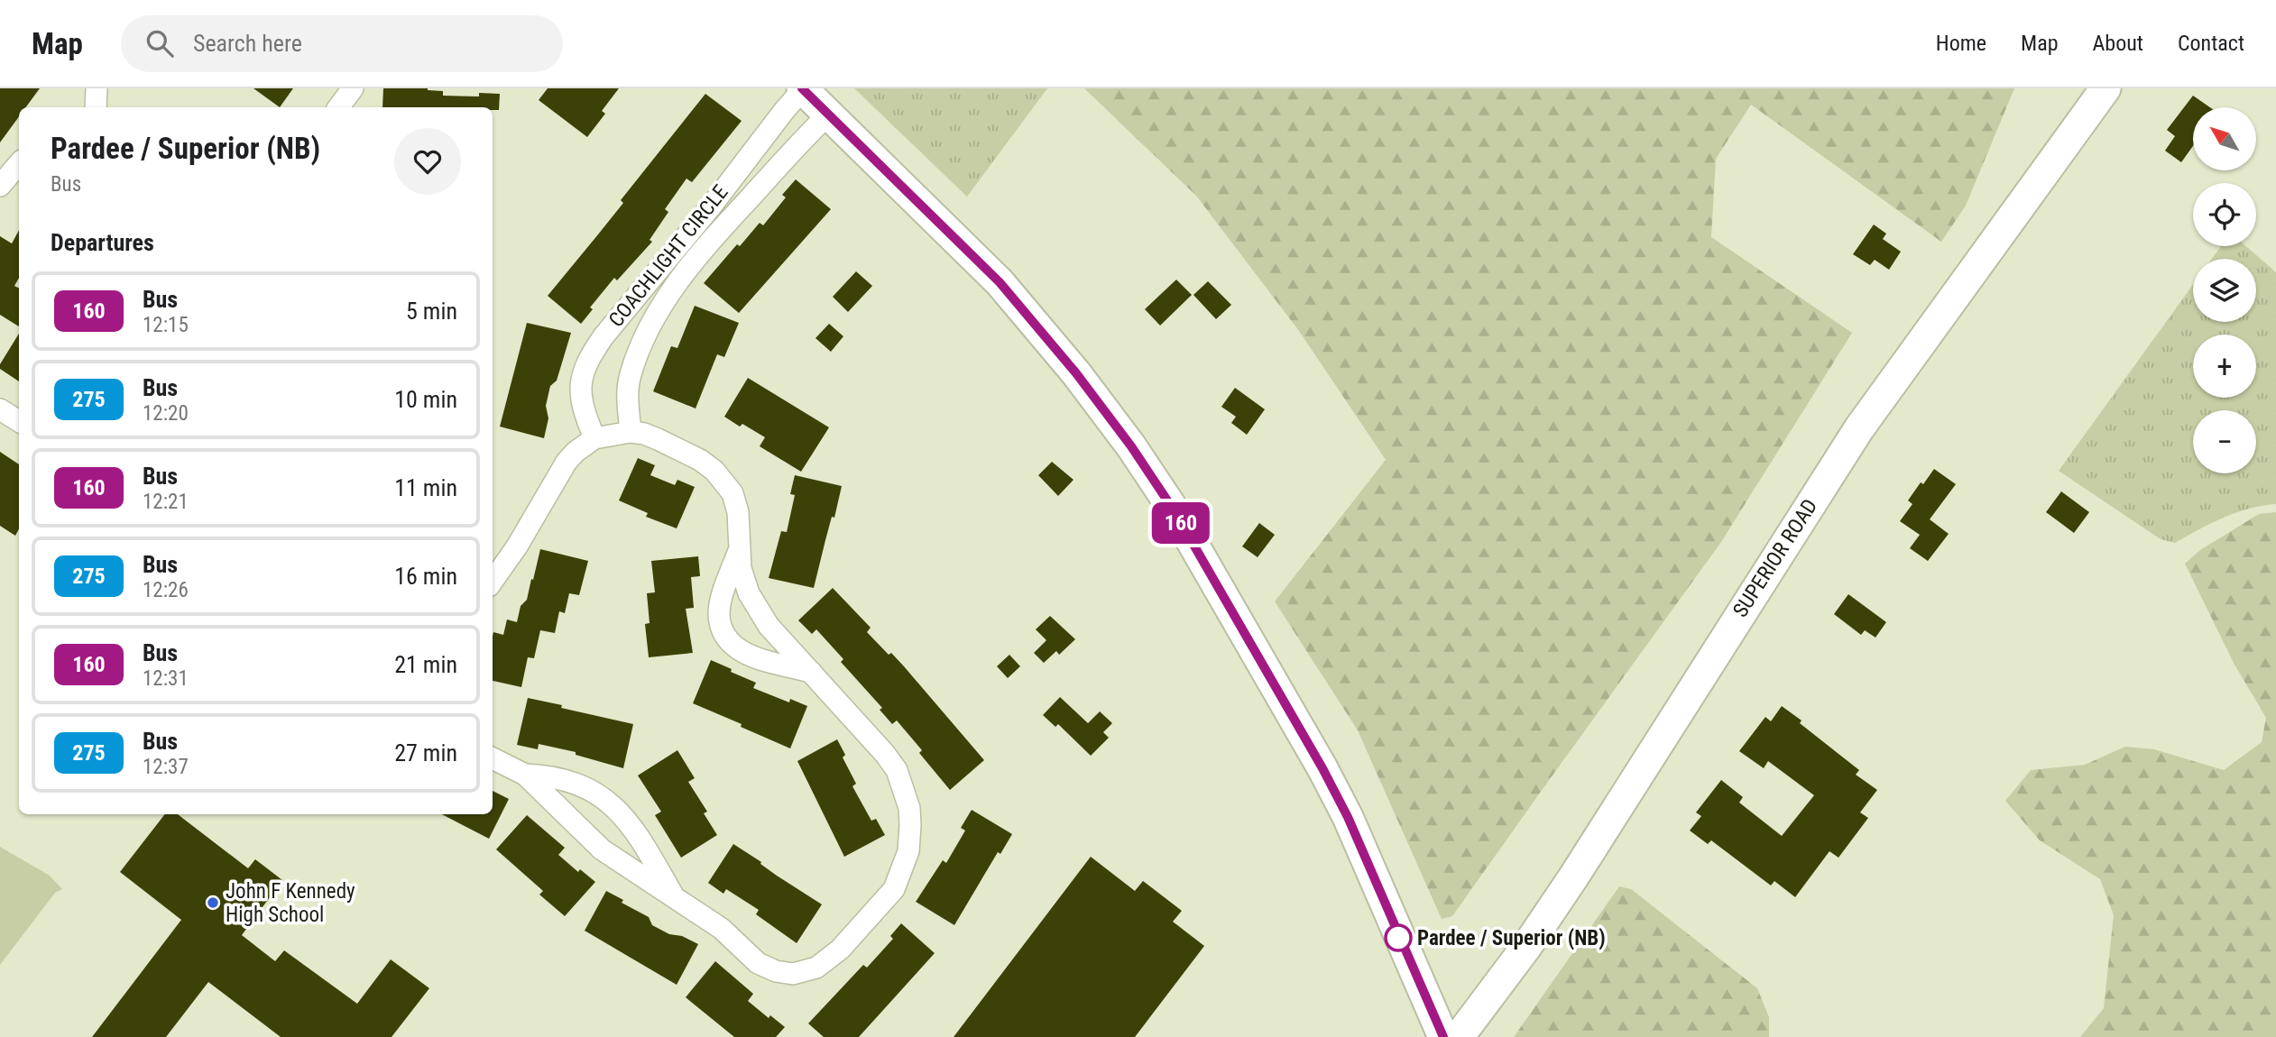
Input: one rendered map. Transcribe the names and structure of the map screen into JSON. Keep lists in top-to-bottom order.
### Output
{
  "streets": {
    "main road": ["SUPERIOR ROAD"],
    "street": ["COACHLIGHT CIRCLE"]
  },
  "places": ["John F Kennedy High School", "Pardee / Superior (NB)"],
  "lines": ["bus line 160"],
  "north": "top left",
  "page": {
    "header": "Map",
    "search": "Search here",
    "nav": [
      "Home",
      "Map",
      "About",
      "Contact"
    ],
    "on_map": "160",
    "map_buttons": ["+", "−"],
    "heading": [
      ["Pardee / Superior (NB)", "Bus"],
      "Departures"
    ],
    "list": [
      {
        "mark": "160",
        "name": "Bus",
        "note": "12:15",
        "value": "5 min"
      },
      {
        "mark": "275",
        "name": "Bus",
        "note": "12:20",
        "value": "10 min"
      },
      {
        "mark": "160",
        "name": "Bus",
        "note": "12:21",
        "value": "11 min"
      },
      {
        "mark": "275",
        "name": "Bus",
        "note": "12:26",
        "value": "16 min"
      },
      {
        "mark": "160",
        "name": "Bus",
        "note": "12:31",
        "value": "21 min"
      },
      {
        "mark": "275",
        "name": "Bus",
        "note": "12:37",
        "value": "27 min"
      }
    ]
  }
}
